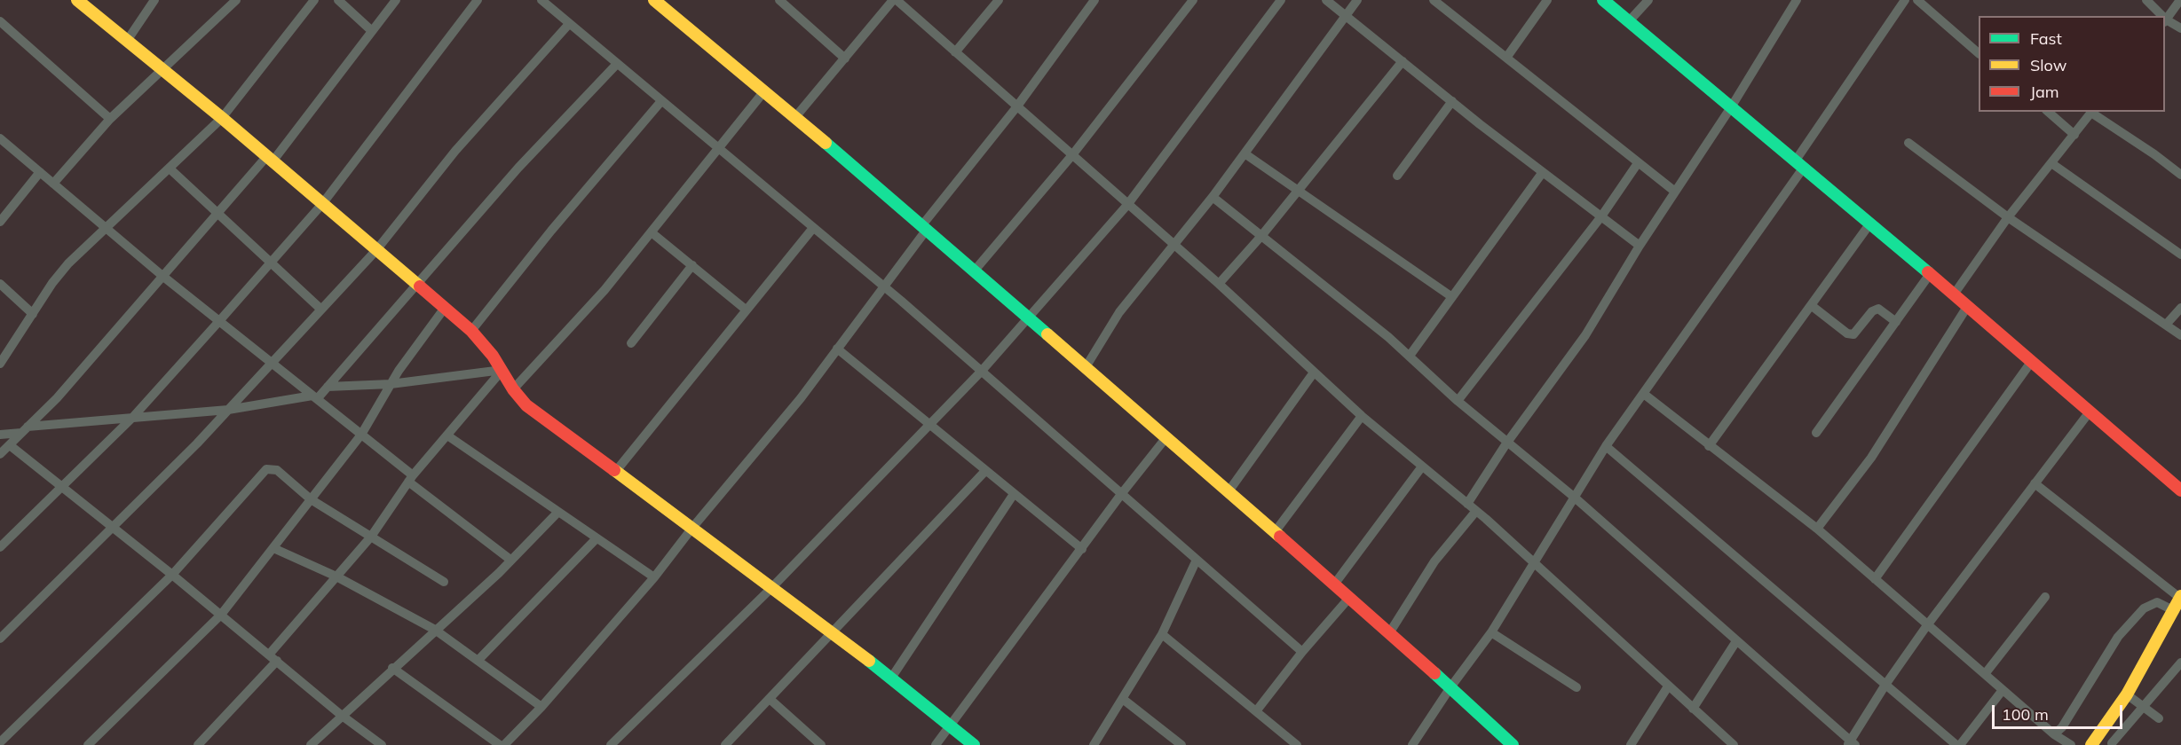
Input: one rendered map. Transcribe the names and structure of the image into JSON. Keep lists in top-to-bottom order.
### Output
{
  "legend": ["Fast", "Slow", "Jam"],
  "scale_bar": "100 m"
}
